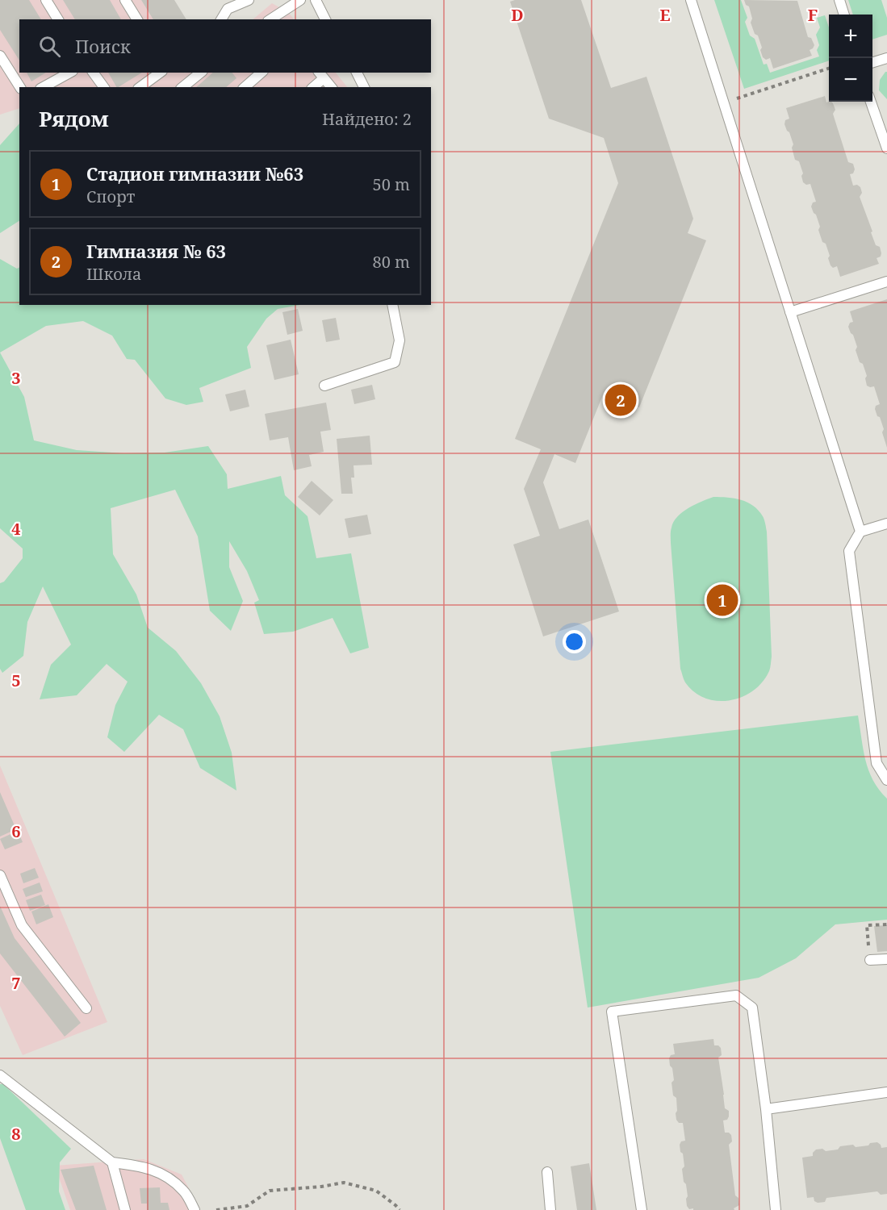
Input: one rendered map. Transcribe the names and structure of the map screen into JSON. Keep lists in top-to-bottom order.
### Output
{
  "page": {
    "map_buttons": ["+", "−"],
    "search": "Поиск",
    "heading": ["Рядом", "Найдено: 2"],
    "list": [
      {
        "mark": "1",
        "name": "Стадион гимназии №63",
        "note": "Спорт",
        "value": "50 m"
      },
      {
        "mark": "2",
        "name": "Гимназия № 63",
        "note": "Школа",
        "value": "80 m"
      }
    ],
    "pins": ["2", "1"]
  },
  "grid": {
    "columns": ["D", "E", "F"],
    "rows": [
      "3",
      "4",
      "5",
      "6",
      "7",
      "8"
    ]
  }
}
